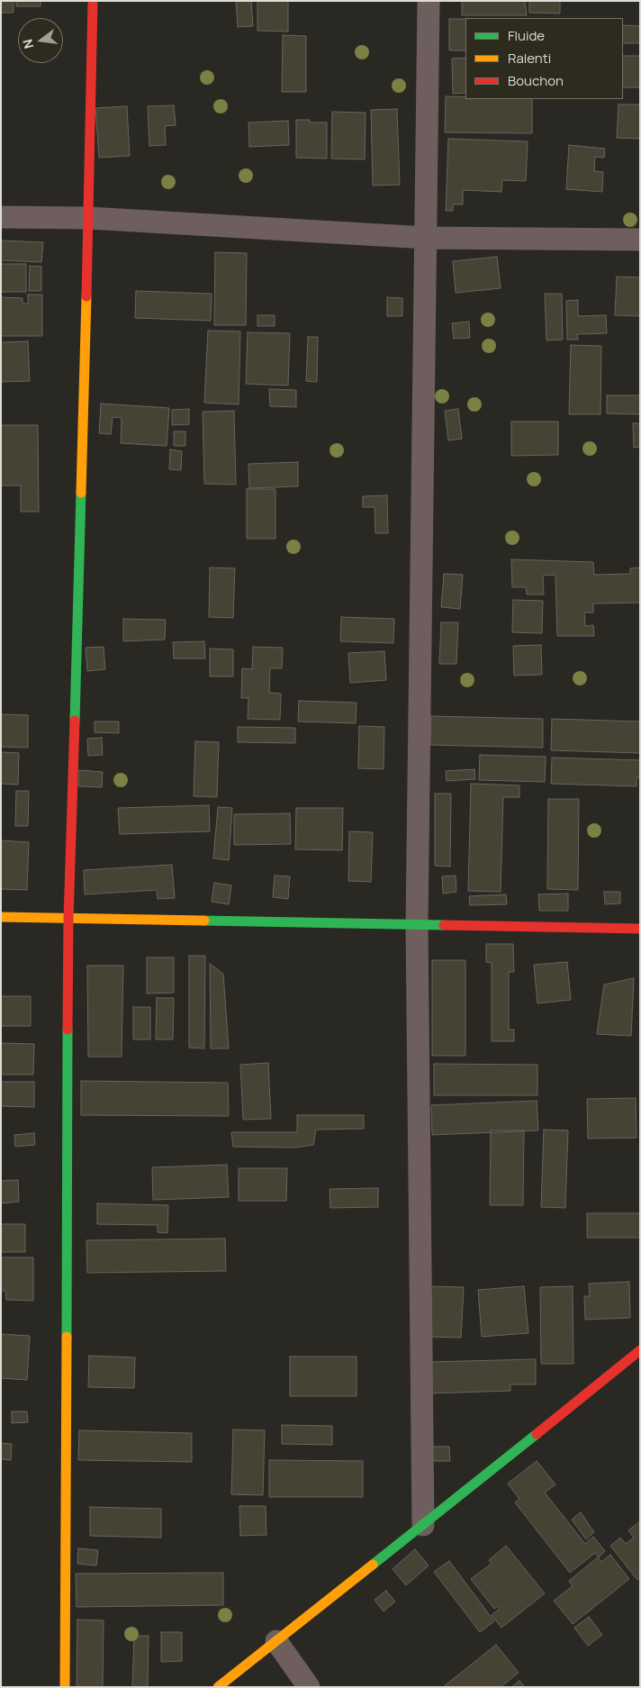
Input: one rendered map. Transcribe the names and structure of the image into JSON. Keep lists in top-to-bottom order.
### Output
{
  "legend": ["Fluide", "Ralenti", "Bouchon"],
  "north": "left"
}
